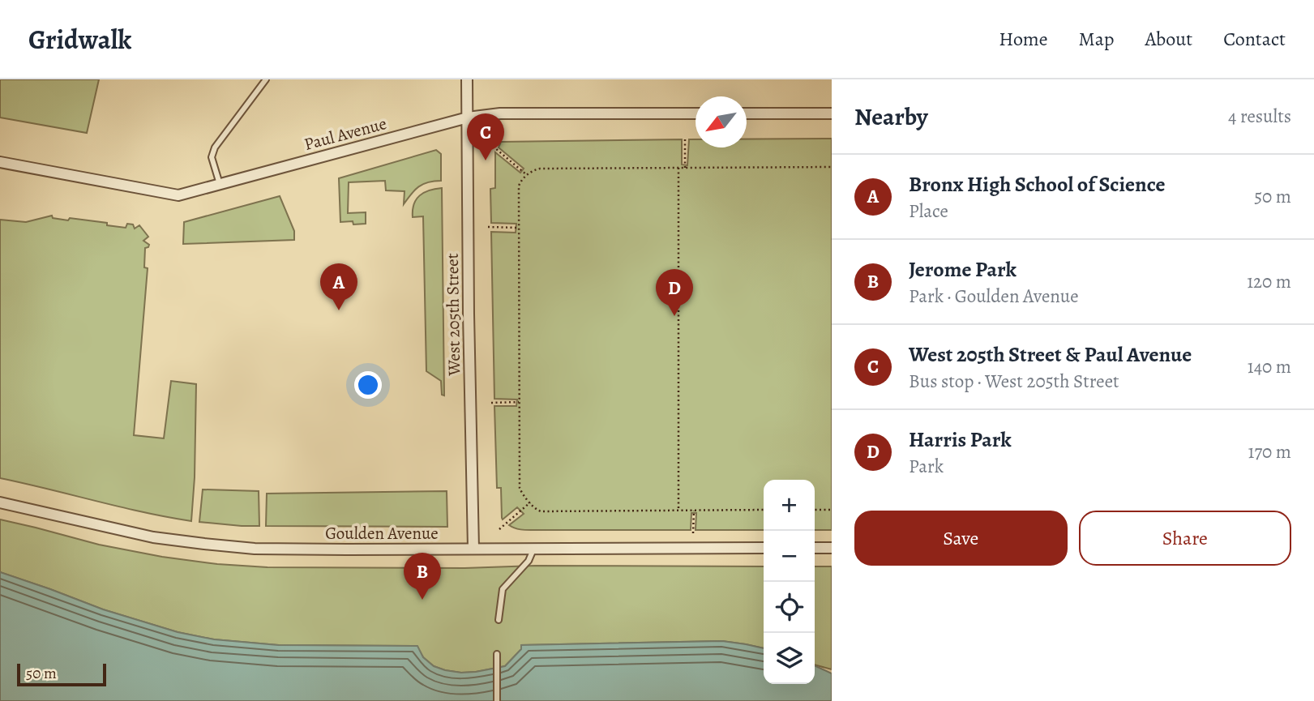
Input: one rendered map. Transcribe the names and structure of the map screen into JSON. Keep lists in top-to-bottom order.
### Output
{
  "streets": {
    "street": ["Paul Avenue", "West 205th Street", "Goulden Avenue"]
  },
  "crossings": [
    ["Paul Avenue", "West 205th Street"],
    ["West 205th Street", "Goulden Avenue"]
  ],
  "scale_bar": "50 m",
  "north": "bottom left",
  "page": {
    "header": "Gridwalk",
    "nav": [
      "Home",
      "Map",
      "About",
      "Contact"
    ],
    "heading": ["Nearby", "4 results"],
    "pins": [
      "C",
      "A",
      "D",
      "B"
    ],
    "list": [
      {
        "mark": "A",
        "name": "Bronx High School of Science",
        "note": "Place",
        "value": "50 m"
      },
      {
        "mark": "B",
        "name": "Jerome Park",
        "note": "Park · Goulden Avenue",
        "value": "120 m"
      },
      {
        "mark": "C",
        "name": "West 205th Street & Paul Avenue",
        "note": "Bus stop · West 205th Street",
        "value": "140 m"
      },
      {
        "mark": "D",
        "name": "Harris Park",
        "note": "Park",
        "value": "170 m"
      }
    ],
    "map_buttons": ["+", "−"],
    "buttons": ["Save", "Share"],
    "scale": "50 m"
  }
}
